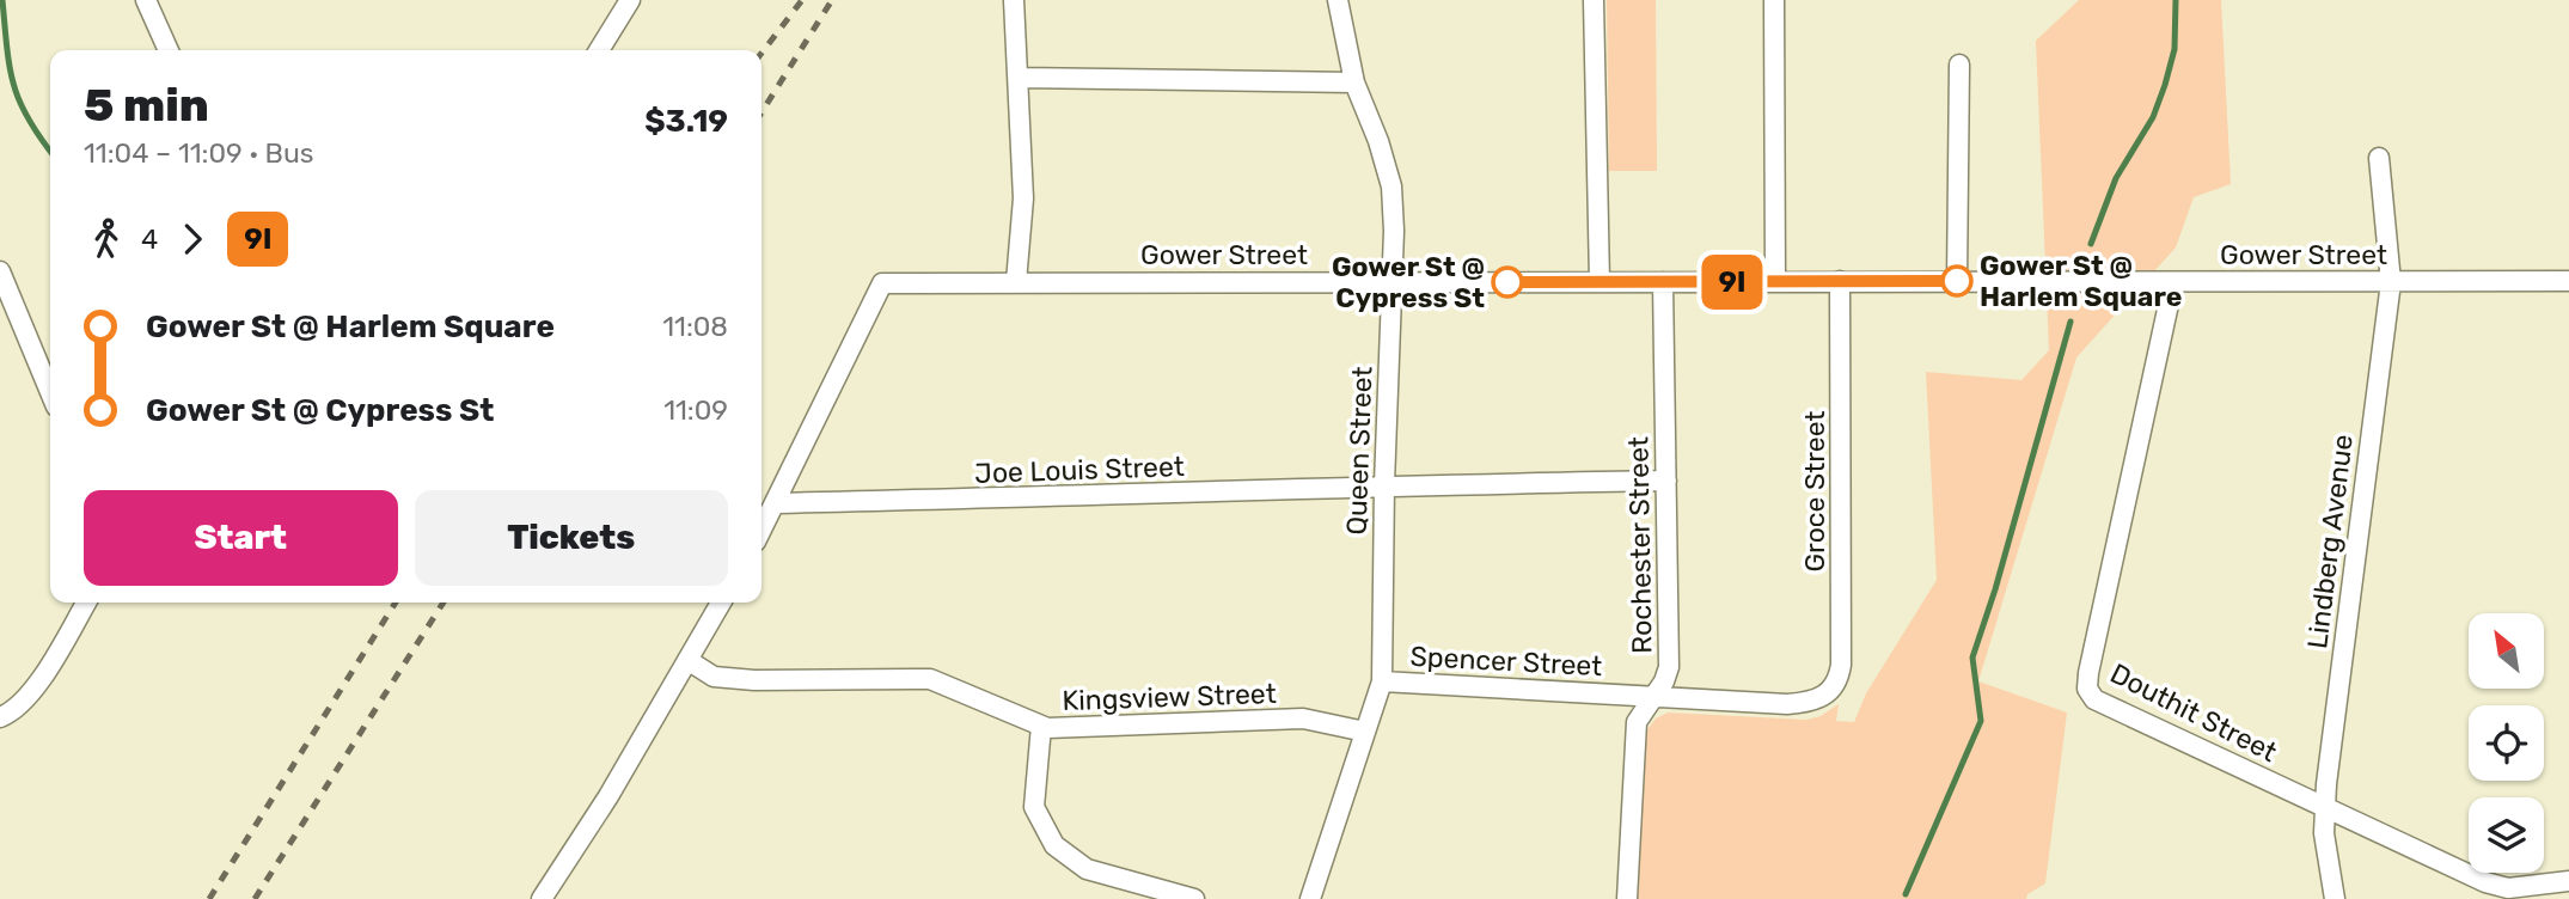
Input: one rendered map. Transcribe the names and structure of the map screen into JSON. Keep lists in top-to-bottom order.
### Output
{
  "streets": {
    "street": [
      "Gower Street",
      "Queen Street",
      "Joe Louis Street",
      "Groce Street",
      "Lindberg Avenue",
      "Rochester Street",
      "Spencer Street",
      "Kingsview Street",
      "Douthit Street"
    ]
  },
  "crossings": [
    ["Gower Street", "Queen Street"],
    ["Gower Street", "Joe Louis Street"],
    ["Gower Street", "Groce Street"],
    ["Gower Street", "Lindberg Avenue"],
    ["Gower Street", "Rochester Street"],
    ["Gower Street", "Douthit Street"],
    ["Queen Street", "Joe Louis Street"],
    ["Queen Street", "Spencer Street"],
    ["Queen Street", "Kingsview Street"],
    ["Joe Louis Street", "Rochester Street"],
    ["Groce Street", "Spencer Street"],
    ["Lindberg Avenue", "Douthit Street"],
    ["Rochester Street", "Spencer Street"]
  ],
  "places": ["Gower St @ Harlem Square", "Gower St @ Cypress St"],
  "lines": ["bus line 9I"],
  "north": "top left",
  "page": {
    "on_map": "9I",
    "heading": ["5 min", "11:04 – 11:09 · Bus", "$3.19"],
    "legs": ["4", "9I"],
    "list": [
      {
        "name": "Gower St @ Harlem Square",
        "value": "11:08"
      },
      {
        "name": "Gower St @ Cypress St",
        "value": "11:09"
      }
    ],
    "buttons": ["Start", "Tickets"]
  }
}
